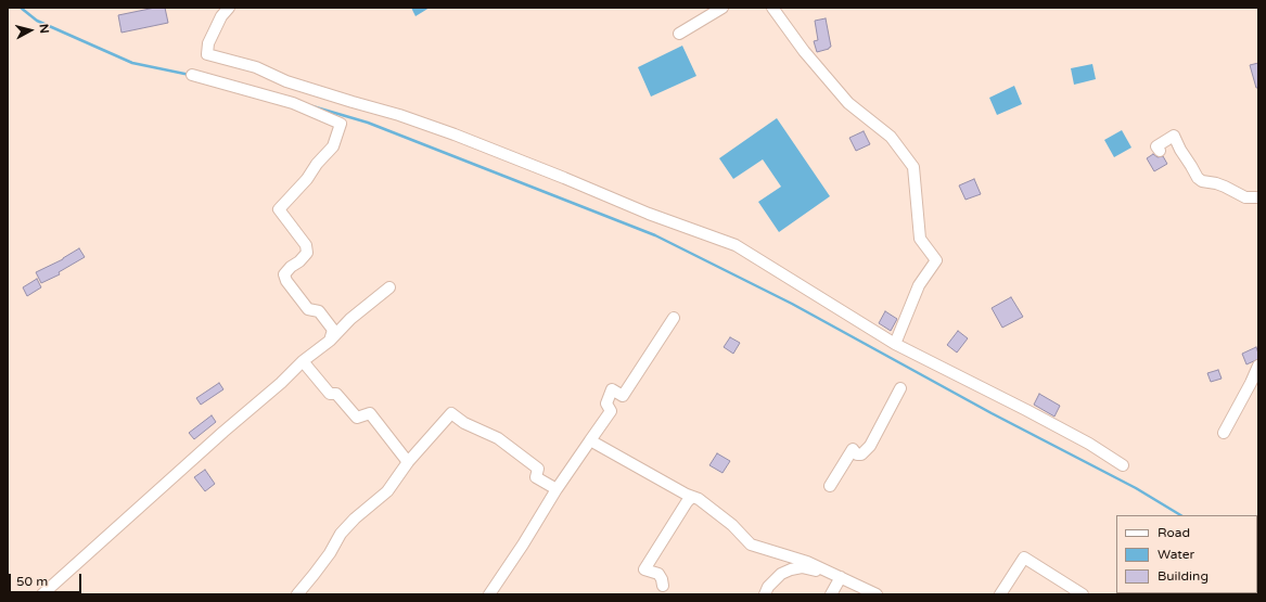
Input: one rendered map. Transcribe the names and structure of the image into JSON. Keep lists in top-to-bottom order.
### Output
{
  "legend": ["Road", "Water", "Building"],
  "scale_bar": "50 m",
  "north": "right"
}
